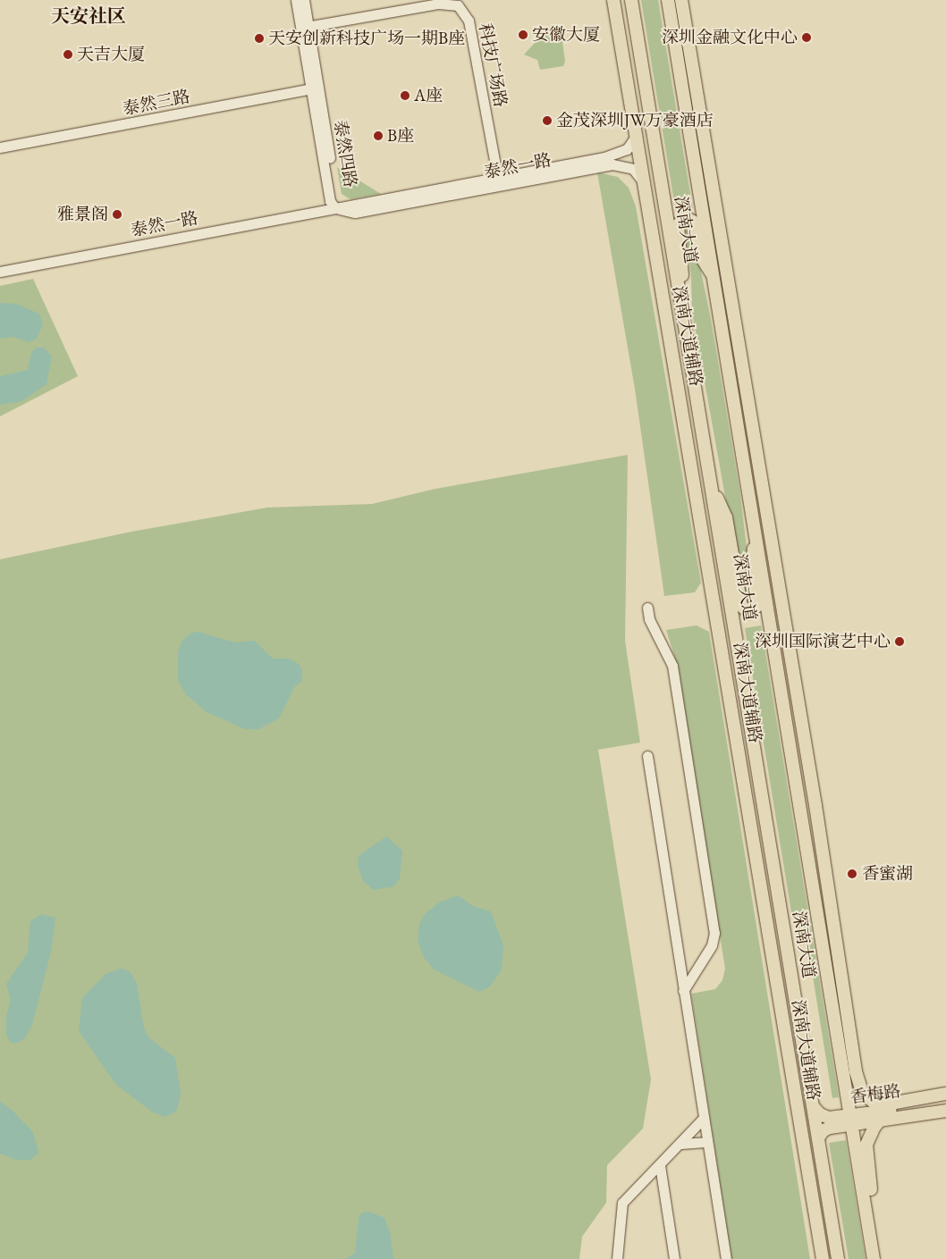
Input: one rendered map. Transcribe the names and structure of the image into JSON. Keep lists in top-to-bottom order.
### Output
{
  "streets": {
    "main road": ["深南大道", "深南大道辅路", "香梅路"],
    "street": [
      "科技广场路",
      "泰然三路",
      "泰然四路",
      "泰然一路"
    ]
  },
  "crossings": [
    ["科技广场路", "泰然四路"],
    ["科技广场路", "泰然一路"],
    ["泰然三路", "泰然四路"],
    ["泰然四路", "泰然一路"],
    ["泰然一路", "深南大道辅路"],
    ["深南大道", "香梅路"]
  ],
  "districts": ["天安社区"],
  "places": [
    "安徽大厦",
    "深圳金融文化中心",
    "天安创新科技广场一期B座",
    "天吉大厦",
    "A座",
    "金茂深圳JW万豪酒店",
    "B座",
    "雅景阁",
    "深圳国际演艺中心",
    "香蜜湖"
  ]
}
